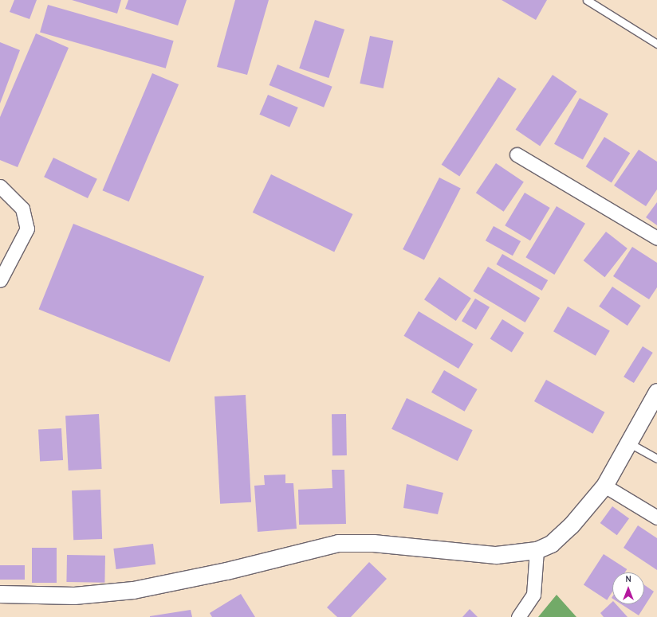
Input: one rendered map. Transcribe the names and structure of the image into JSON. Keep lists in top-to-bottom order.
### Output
{
  "north": "top"
}
